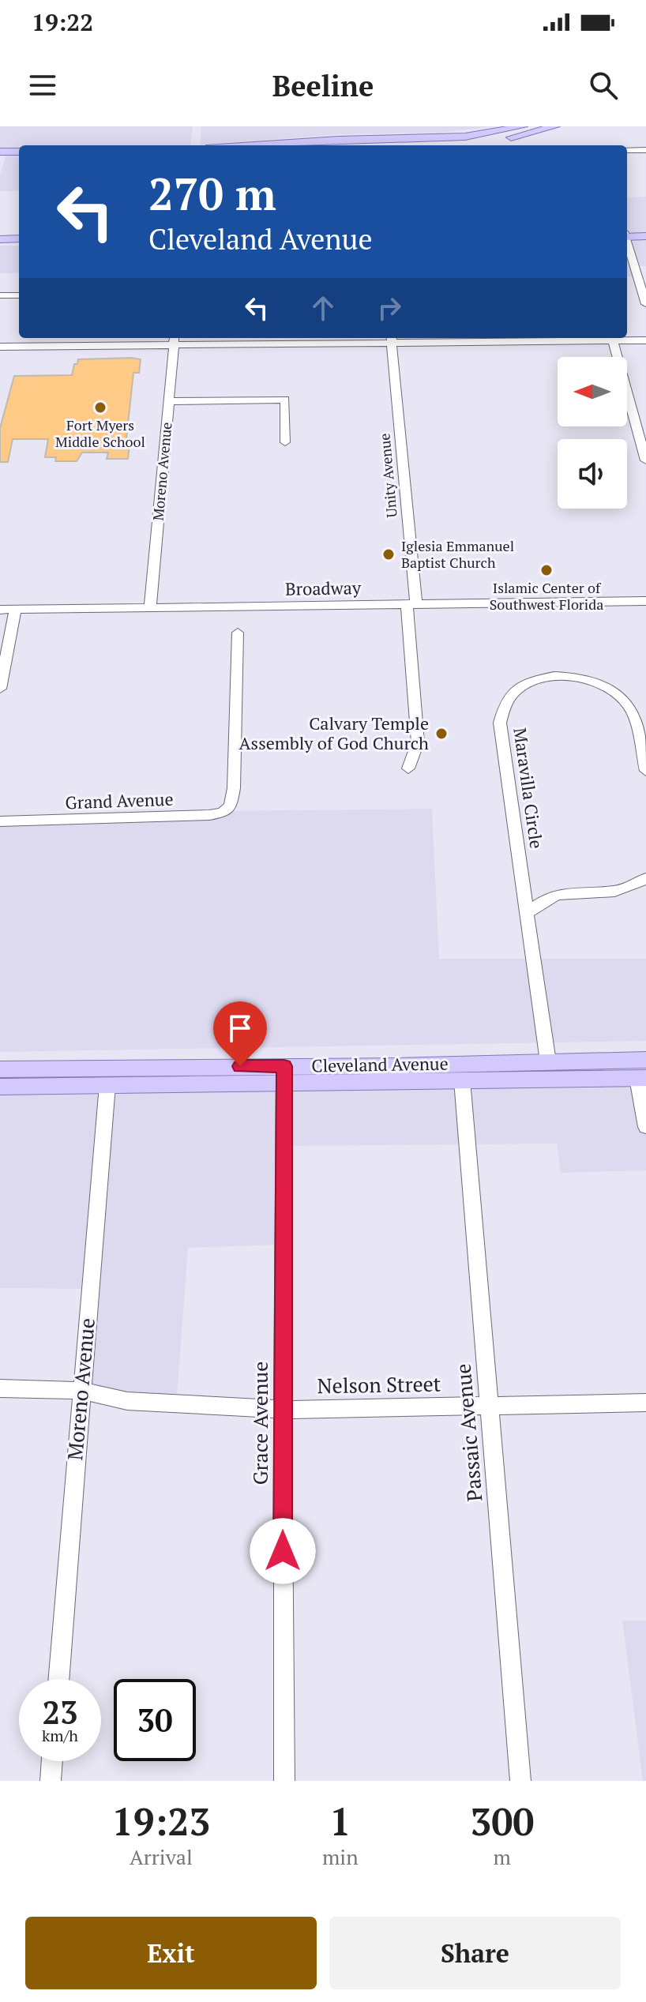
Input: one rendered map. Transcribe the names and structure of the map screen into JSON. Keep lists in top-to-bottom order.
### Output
{
  "streets": {
    "main road": ["Cleveland Avenue"],
    "street": [
      "Moreno Avenue",
      "Unity Avenue",
      "Broadway",
      "Maravilla Circle",
      "Grand Avenue",
      "Nelson Street",
      "Grace Avenue",
      "Passaic Avenue"
    ]
  },
  "crossings": [
    ["Moreno Avenue", "Broadway"],
    ["Moreno Avenue", "Cleveland Avenue"],
    ["Moreno Avenue", "Nelson Street"],
    ["Unity Avenue", "Broadway"],
    ["Maravilla Circle", "Cleveland Avenue"],
    ["Cleveland Avenue", "Grace Avenue"],
    ["Cleveland Avenue", "Passaic Avenue"],
    ["Nelson Street", "Grace Avenue"],
    ["Nelson Street", "Passaic Avenue"]
  ],
  "places": [
    "Fort Myers Middle School",
    "Iglesia Emmanuel Baptist Church",
    "Islamic Center of Southwest Florida",
    "Calvary Temple Assembly of God Church"
  ],
  "north": "left",
  "page": {
    "status": "19:22",
    "header": "Beeline",
    "turn": ["270 m", "Cleveland Avenue"],
    "speed": "23 km/h",
    "limit": "30",
    "eta": [
      "19:23",
      "Arrival",
      "1",
      "min",
      "300",
      "m"
    ],
    "buttons": ["Exit", "Share"]
  }
}
